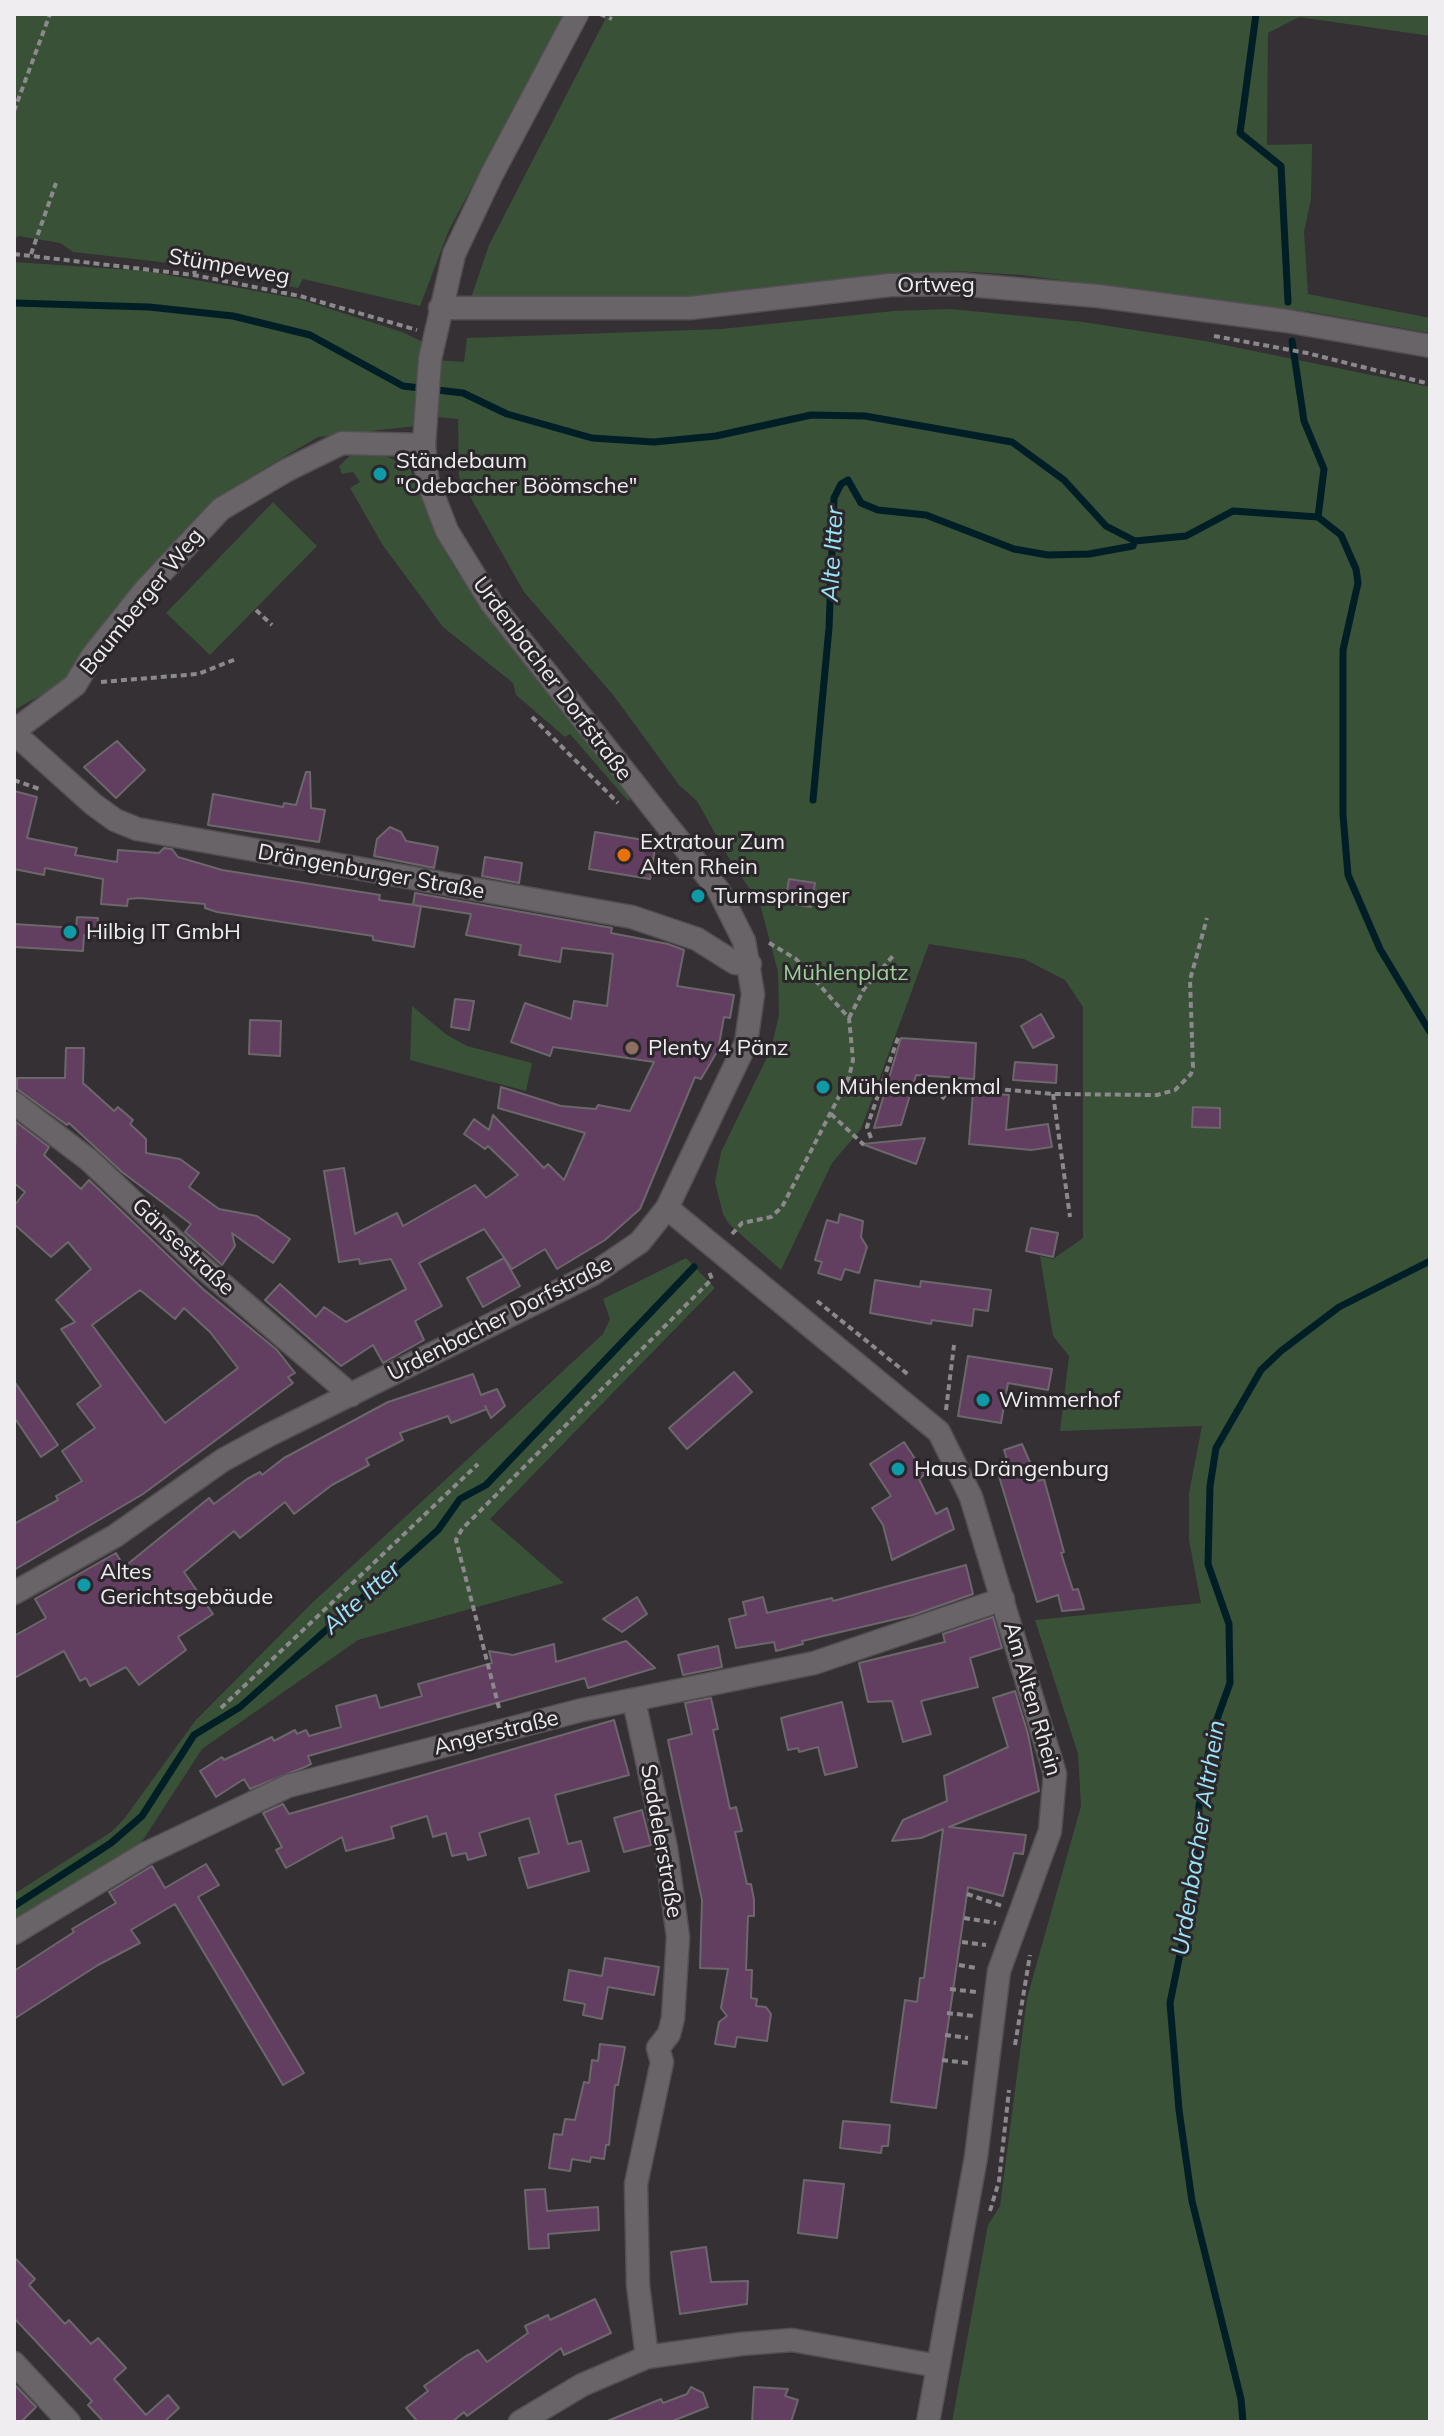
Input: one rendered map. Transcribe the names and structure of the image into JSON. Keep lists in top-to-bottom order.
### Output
{
  "streets": {
    "street": [
      "Ortweg",
      "Baumberger Weg",
      "Urdenbacher Dorfstraße",
      "Drängenburger Straße",
      "Gänsestraße",
      "Am Alten Rhein",
      "Angerstraße",
      "Saddelerstraße"
    ],
    "path": ["Stümpeweg"]
  },
  "crossings": [
    ["Baumberger Weg", "Urdenbacher Dorfstraße"],
    ["Baumberger Weg", "Drängenburger Straße"],
    ["Urdenbacher Dorfstraße", "Drängenburger Straße"],
    ["Urdenbacher Dorfstraße", "Gänsestraße"],
    ["Urdenbacher Dorfstraße", "Am Alten Rhein"],
    ["Am Alten Rhein", "Angerstraße"],
    ["Angerstraße", "Saddelerstraße"]
  ],
  "water": ["Alte Itter", "Urdenbacher Altrhein"],
  "parks": ["Mühlenplatz"],
  "places": [
    "Ständebaum \"Odebacher Böömsche\"",
    "Extratour Zum Alten Rhein",
    "Turmspringer",
    "Hilbig IT GmbH",
    "Plenty 4 Pänz",
    "Mühlendenkmal",
    "Wimmerhof",
    "Haus Drängenburg",
    "Altes Gerichtsgebäude"
  ]
}
